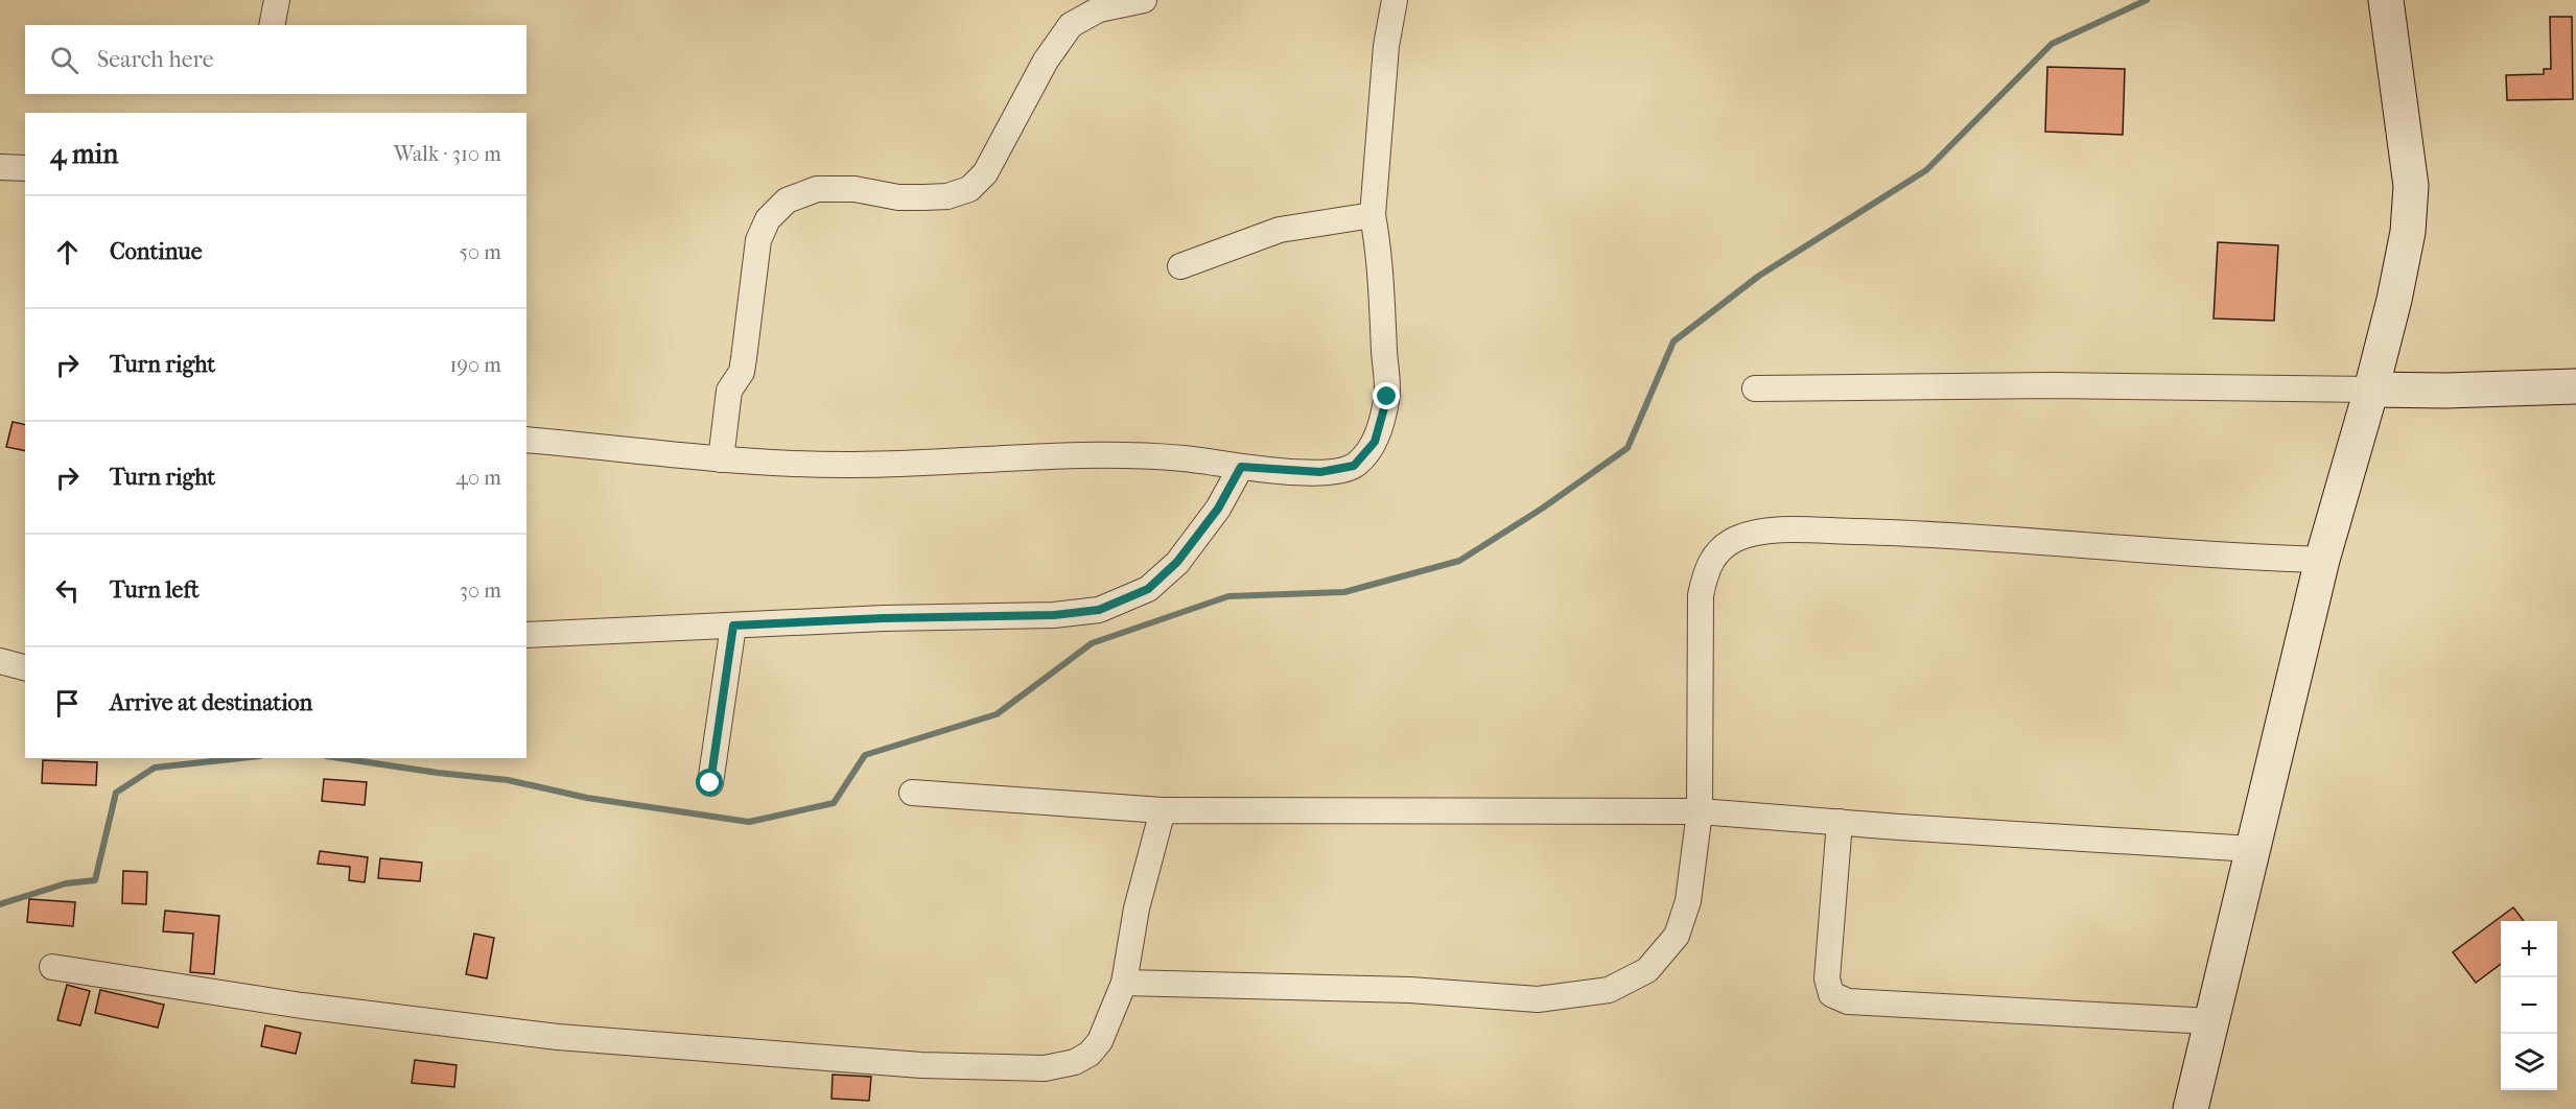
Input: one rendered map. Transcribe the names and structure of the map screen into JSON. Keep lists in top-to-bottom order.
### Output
{
  "page": {
    "search": "Search here",
    "heading": ["4 min", "Walk · 310 m"],
    "list": [
      ["Continue", "50 m"],
      ["Turn right", "190 m"],
      ["Turn right", "40 m"],
      ["Turn left", "30 m"],
      "Arrive at destination"
    ],
    "map_buttons": ["+", "−"]
  }
}
